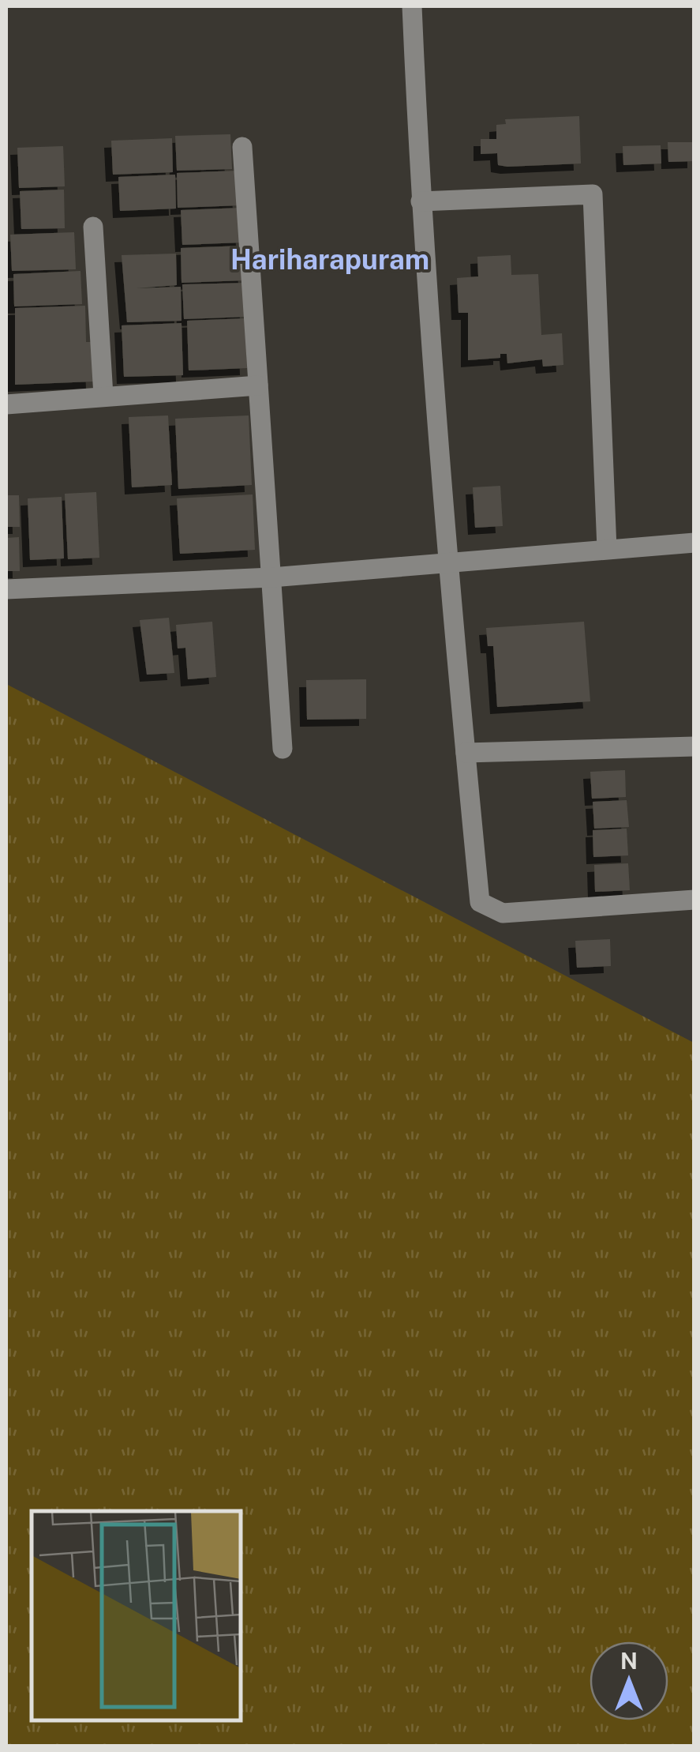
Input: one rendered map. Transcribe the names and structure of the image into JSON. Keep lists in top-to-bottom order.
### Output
{
  "districts": ["Hariharapuram"],
  "north": "top"
}
